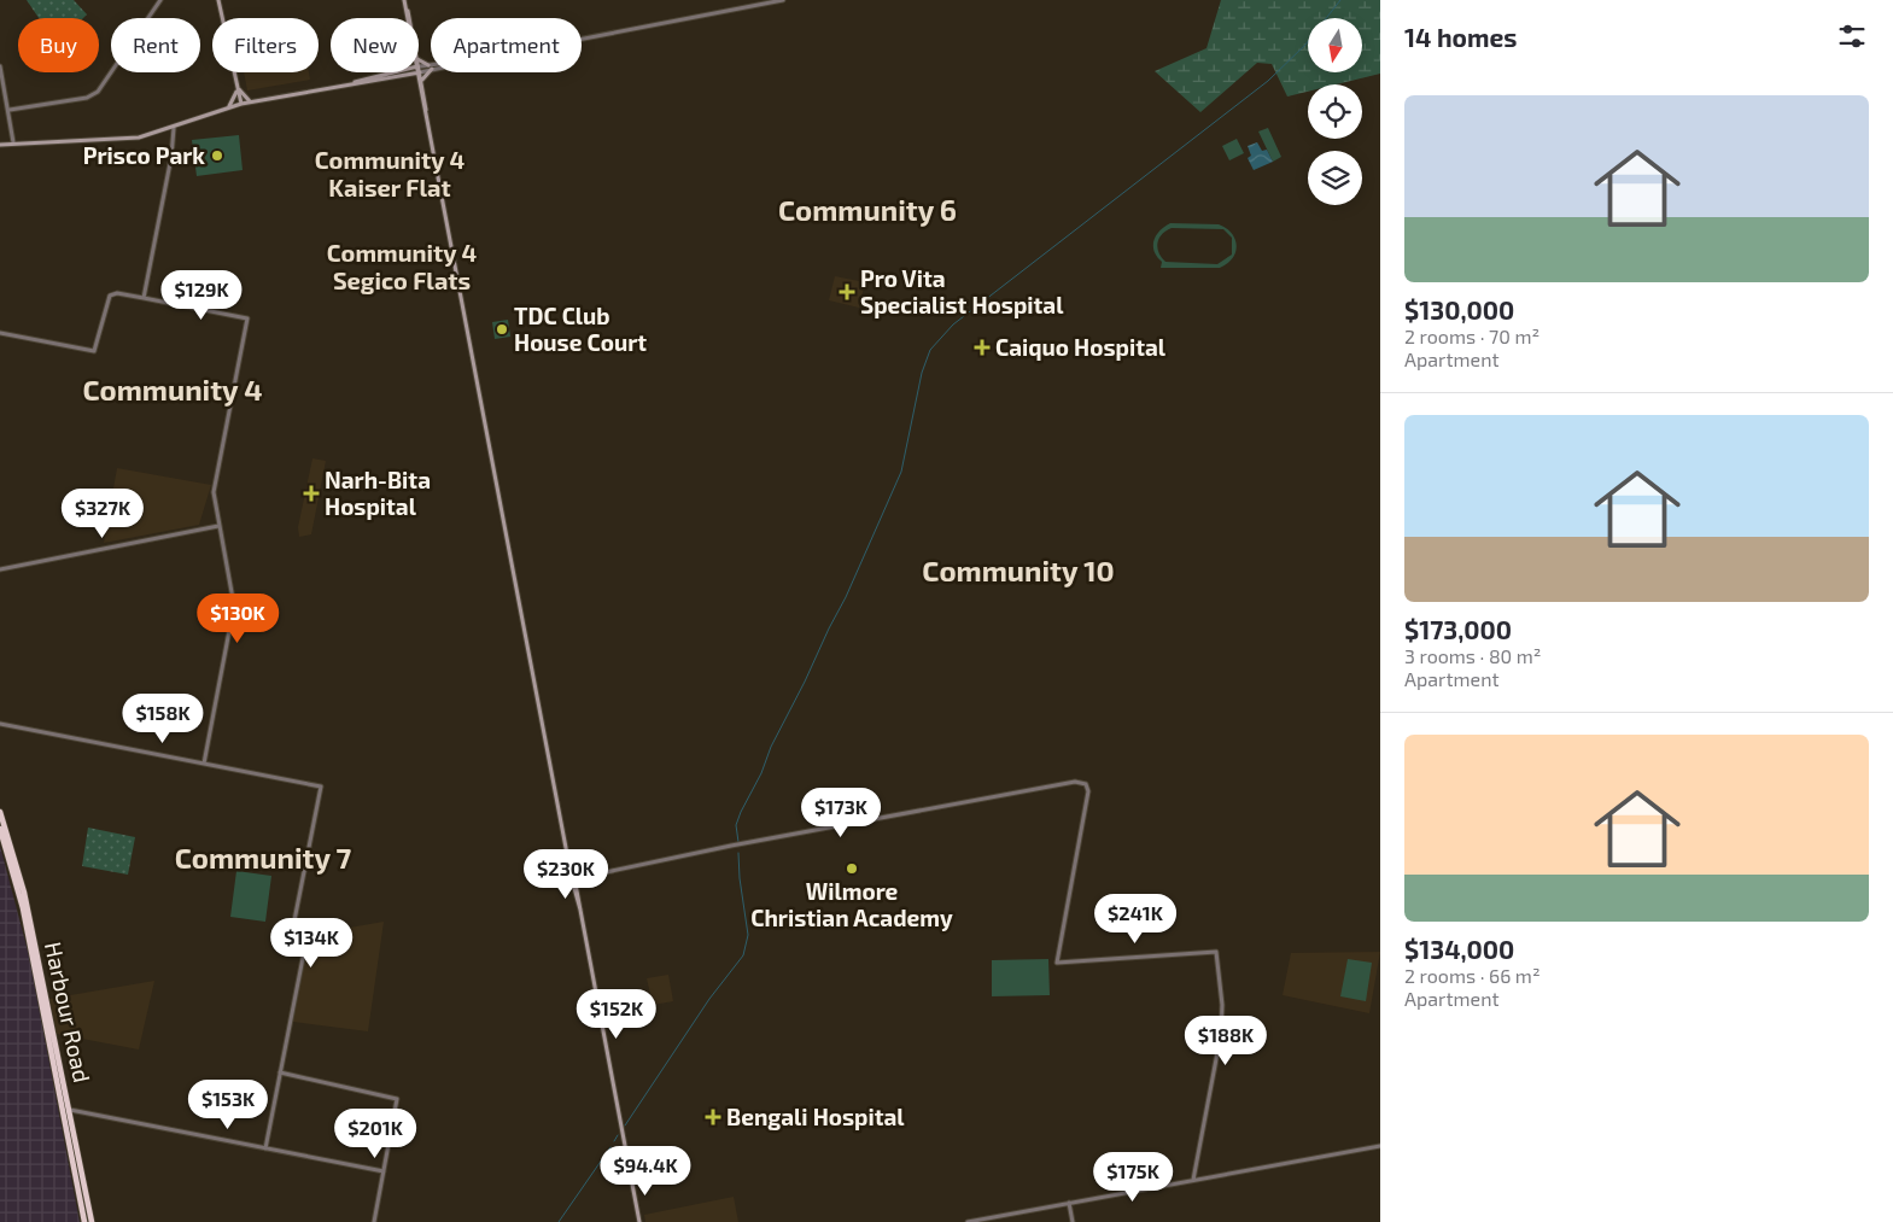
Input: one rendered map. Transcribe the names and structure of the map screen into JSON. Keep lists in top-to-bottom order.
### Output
{
  "streets": {
    "highway": ["Harbour Road"]
  },
  "districts": [
    "Community 4 Kaiser Flat",
    "Community 6",
    "Community 4 Segico Flats",
    "Community 4",
    "Community 10",
    "Community 7"
  ],
  "places": {
    "other": ["Prisco Park", "TDC Club House Court", "Wilmore Christian Academy"],
    "health": [
      "Pro Vita Specialist Hospital",
      "Caiquo Hospital",
      "Narh-Bita Hospital",
      "Bengali Hospital"
    ]
  },
  "north": "bottom",
  "page": {
    "heading": "14 homes",
    "chip": [
      "Buy",
      "Rent",
      "Filters",
      "New",
      "Apartment"
    ],
    "list": [
      {
        "name": "$130,000",
        "note": "2 rooms · 70 m² · Apartment"
      },
      {
        "name": "$173,000",
        "note": "3 rooms · 80 m² · Apartment"
      },
      {
        "name": "$134,000",
        "note": "2 rooms · 66 m² · Apartment"
      }
    ],
    "price": [
      "$129K",
      "$327K",
      "$130K",
      "$158K",
      "$173K",
      "$230K",
      "$241K",
      "$134K",
      "$152K",
      "$188K",
      "$153K",
      "$201K",
      "$94.4K",
      "$175K"
    ]
  }
}
